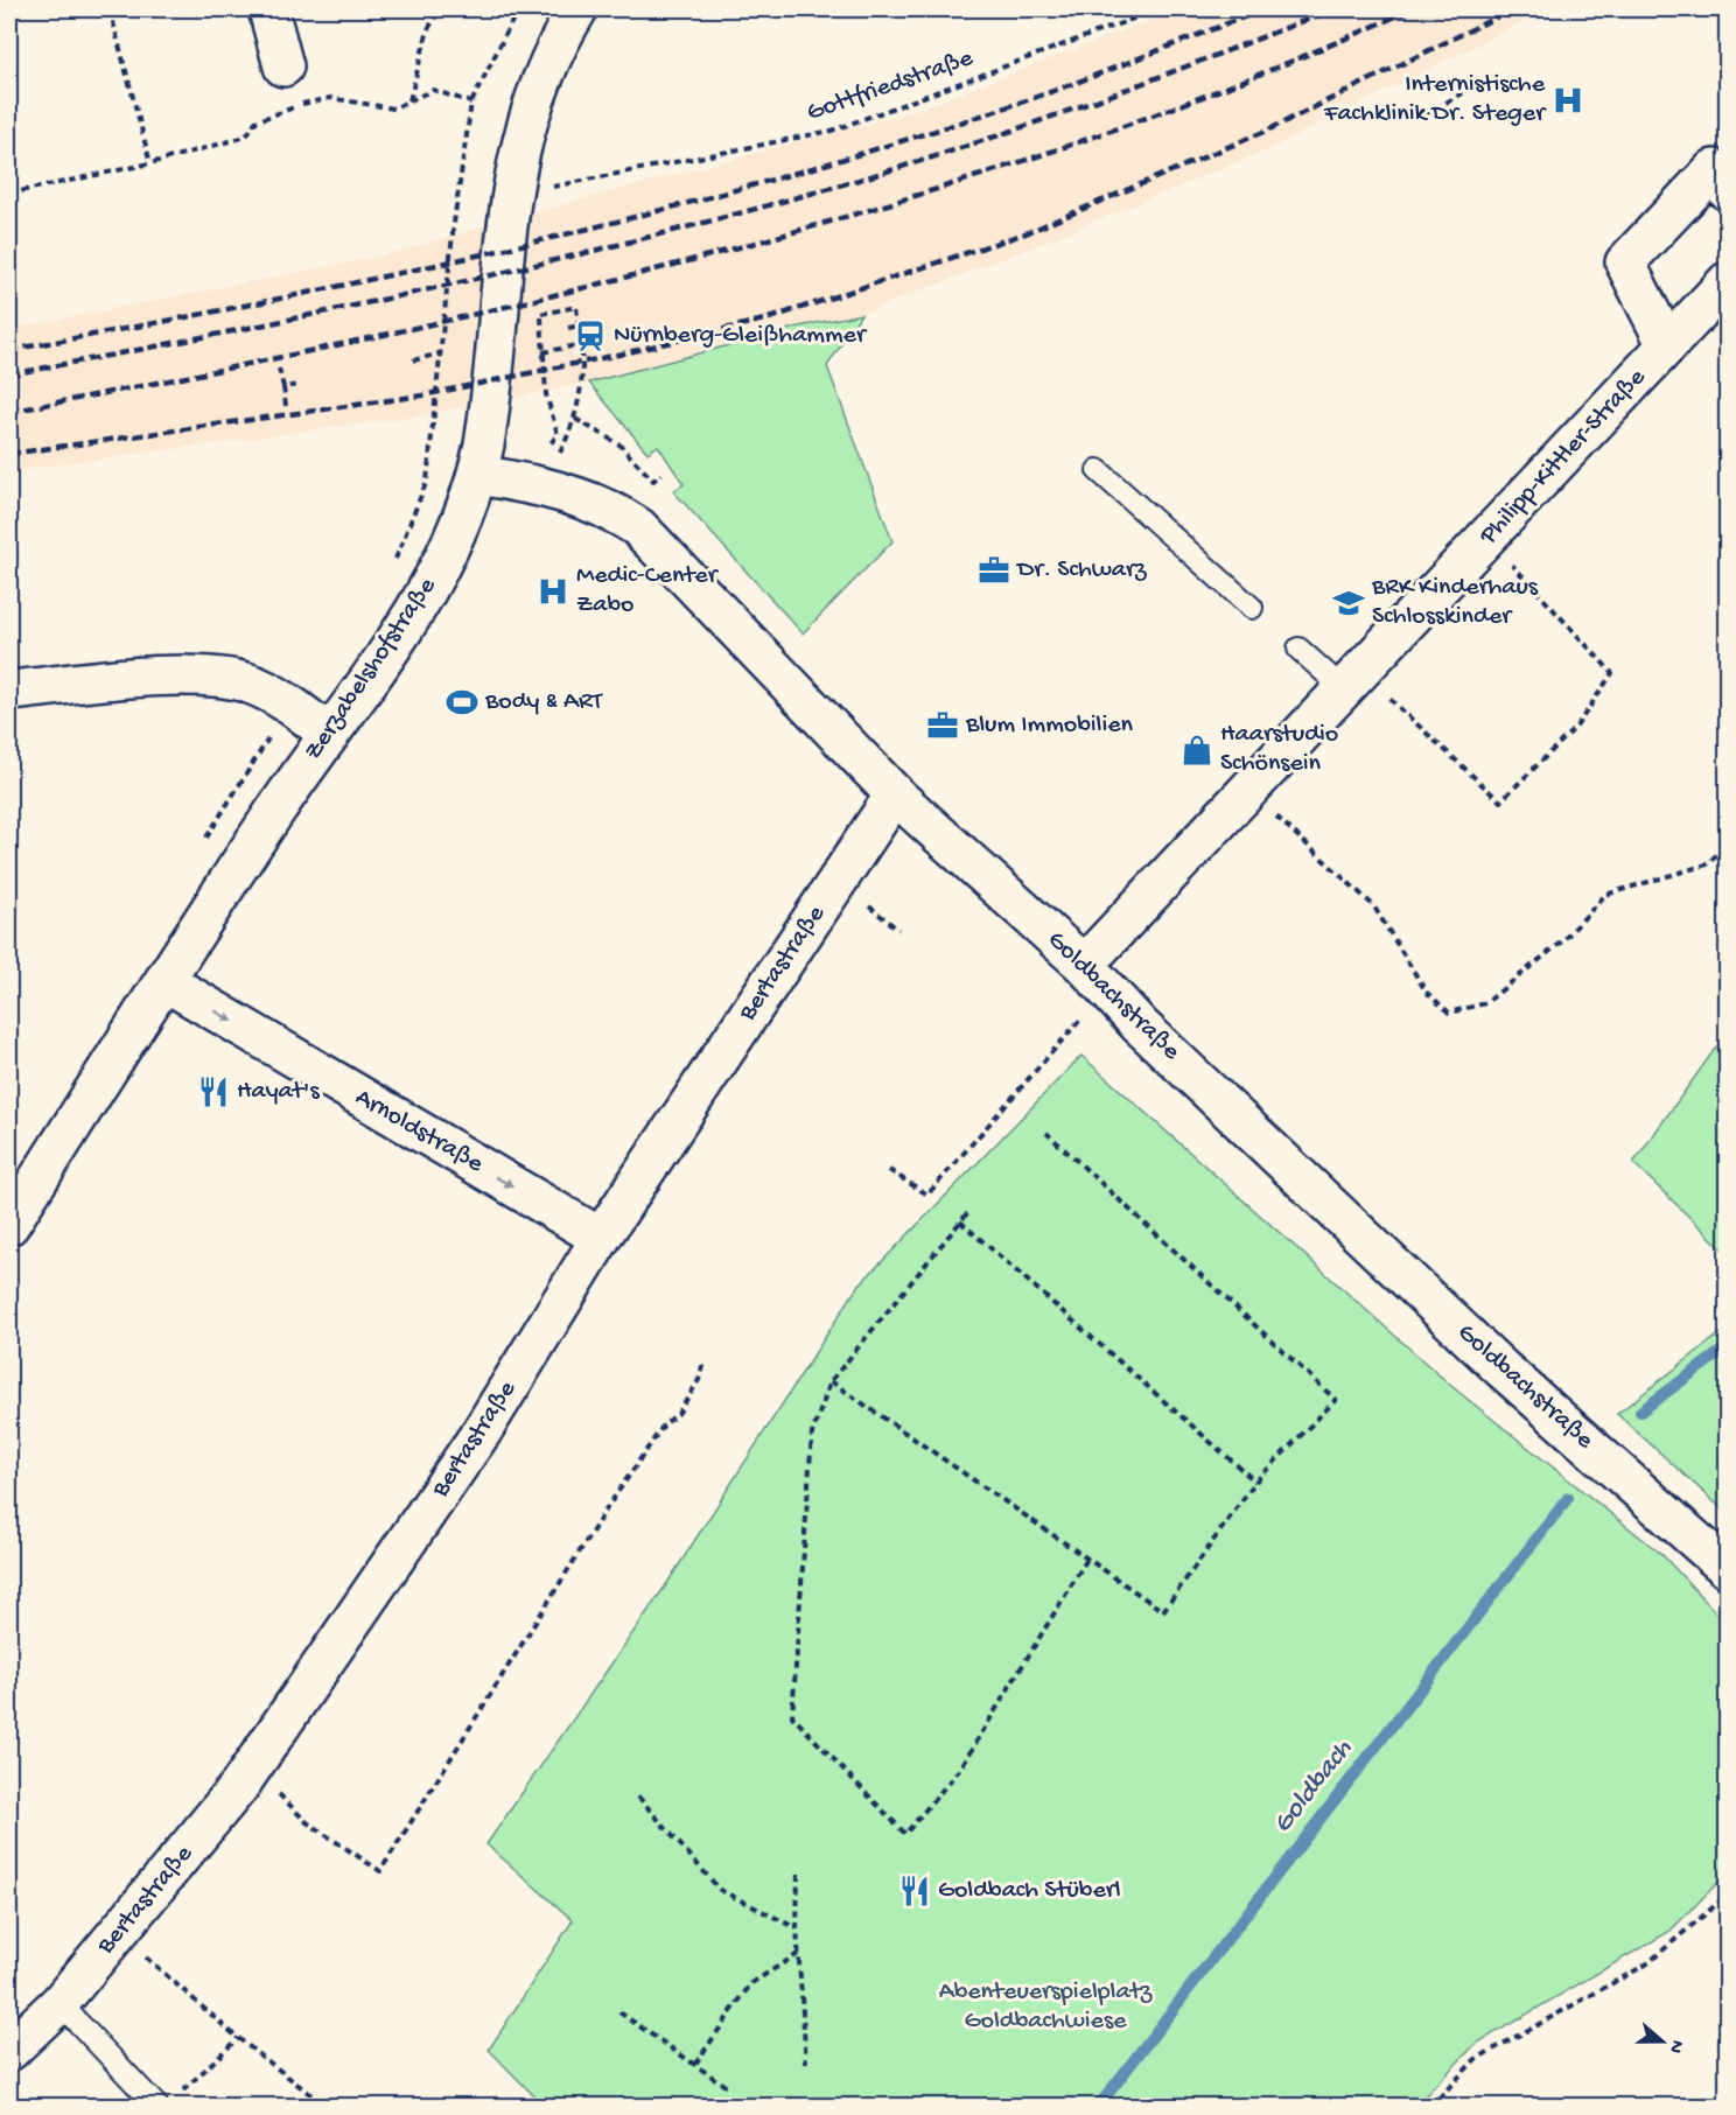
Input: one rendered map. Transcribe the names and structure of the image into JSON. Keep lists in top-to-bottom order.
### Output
{
  "streets": {
    "street": [
      "Philipp-Kittler-Straße",
      "Zerzabelshofstraße",
      "Bertastraße",
      "Goldbachstraße",
      "Arnoldstraße"
    ],
    "path": ["Gottfriedstraße"]
  },
  "crossings": [
    ["Philipp-Kittler-Straße", "Goldbachstraße"],
    ["Zerzabelshofstraße", "Goldbachstraße"],
    ["Zerzabelshofstraße", "Arnoldstraße"],
    ["Bertastraße", "Goldbachstraße"],
    ["Bertastraße", "Arnoldstraße"]
  ],
  "one_way": ["Arnoldstraße"],
  "water": ["Goldbach"],
  "parks": ["Abenteuerspielplatz Goldbachwiese"],
  "places": {
    "hospital": ["Internistische Fachklinik Dr. Steger", "Medic-Center Zabo"],
    "station": ["Nürnberg-Gleißhammer"],
    "office": ["Dr. Schwarz", "Blum Immobilien"],
    "school or university": ["BRK Kinderhaus Schlosskinder"],
    "sports": ["Body & ART"],
    "shop": ["Haarstudio Schönsein"],
    "restaurant": ["Hayat's", "Goldbach Stüberl"]
  },
  "north": "right"
}
